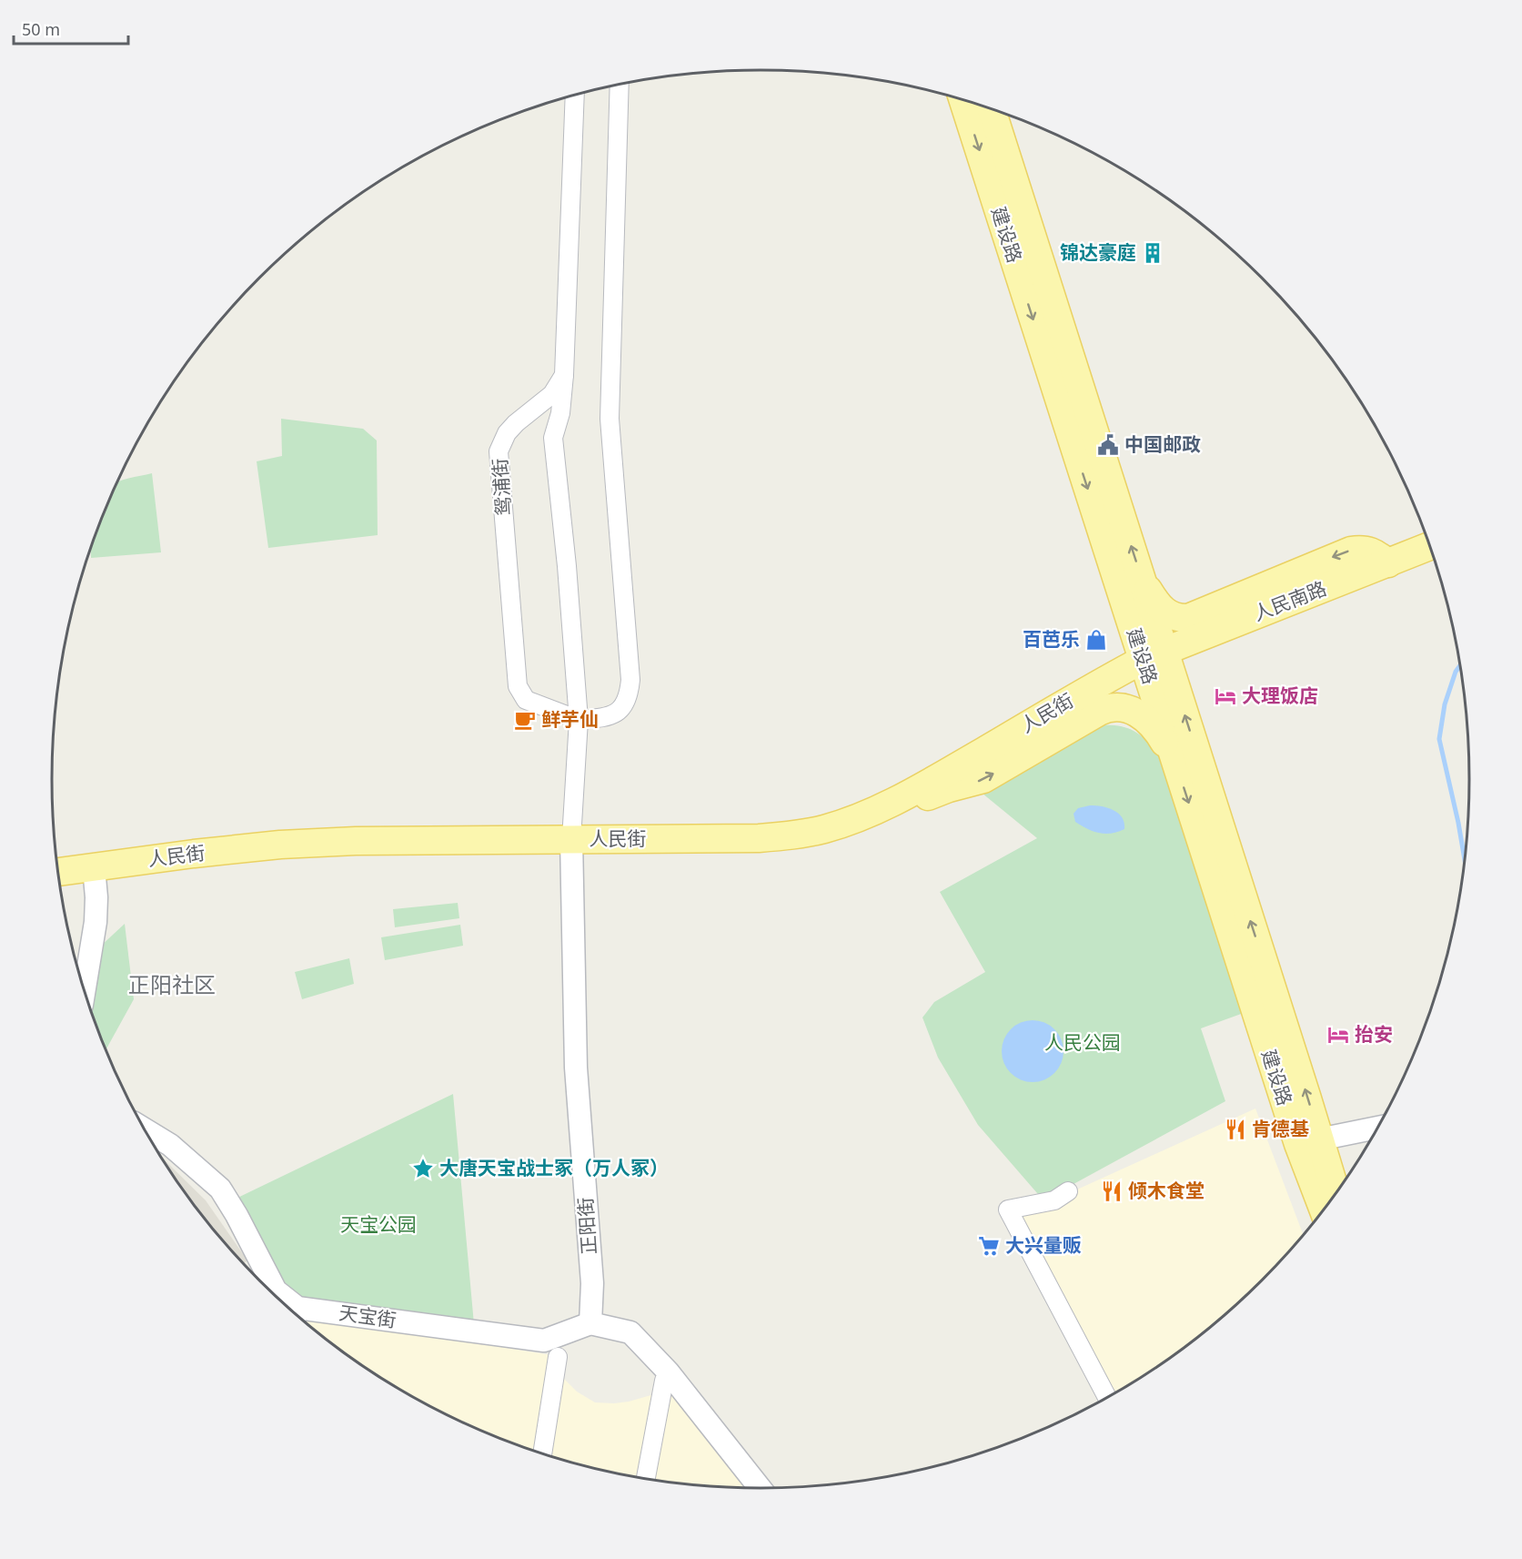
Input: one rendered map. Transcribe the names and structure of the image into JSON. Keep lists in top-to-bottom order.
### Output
{
  "streets": {
    "main road": ["建设路", "人民南路", "人民街"],
    "street": ["鸳浦街", "正阳街", "天宝街"]
  },
  "crossings": [
    ["建设路", "人民南路"],
    ["建设路", "人民街"],
    ["人民南路", "人民街"],
    ["人民街", "正阳街"],
    ["正阳街", "天宝街"]
  ],
  "districts": ["正阳社区"],
  "parks": ["人民公园", "天宝公园"],
  "places": {
    "building": ["锦达豪庭"],
    "public building": ["中国邮政"],
    "shop": ["百芭乐"],
    "hotel": ["大理饭店", "抬安"],
    "cafe": ["鲜芋仙"],
    "restaurant": ["肯德基", "倾木食堂"],
    "place": ["大唐天宝战士冢（万人冢）"],
    "supermarket": ["大兴量贩"]
  },
  "scale_bar": "50 m"
}
